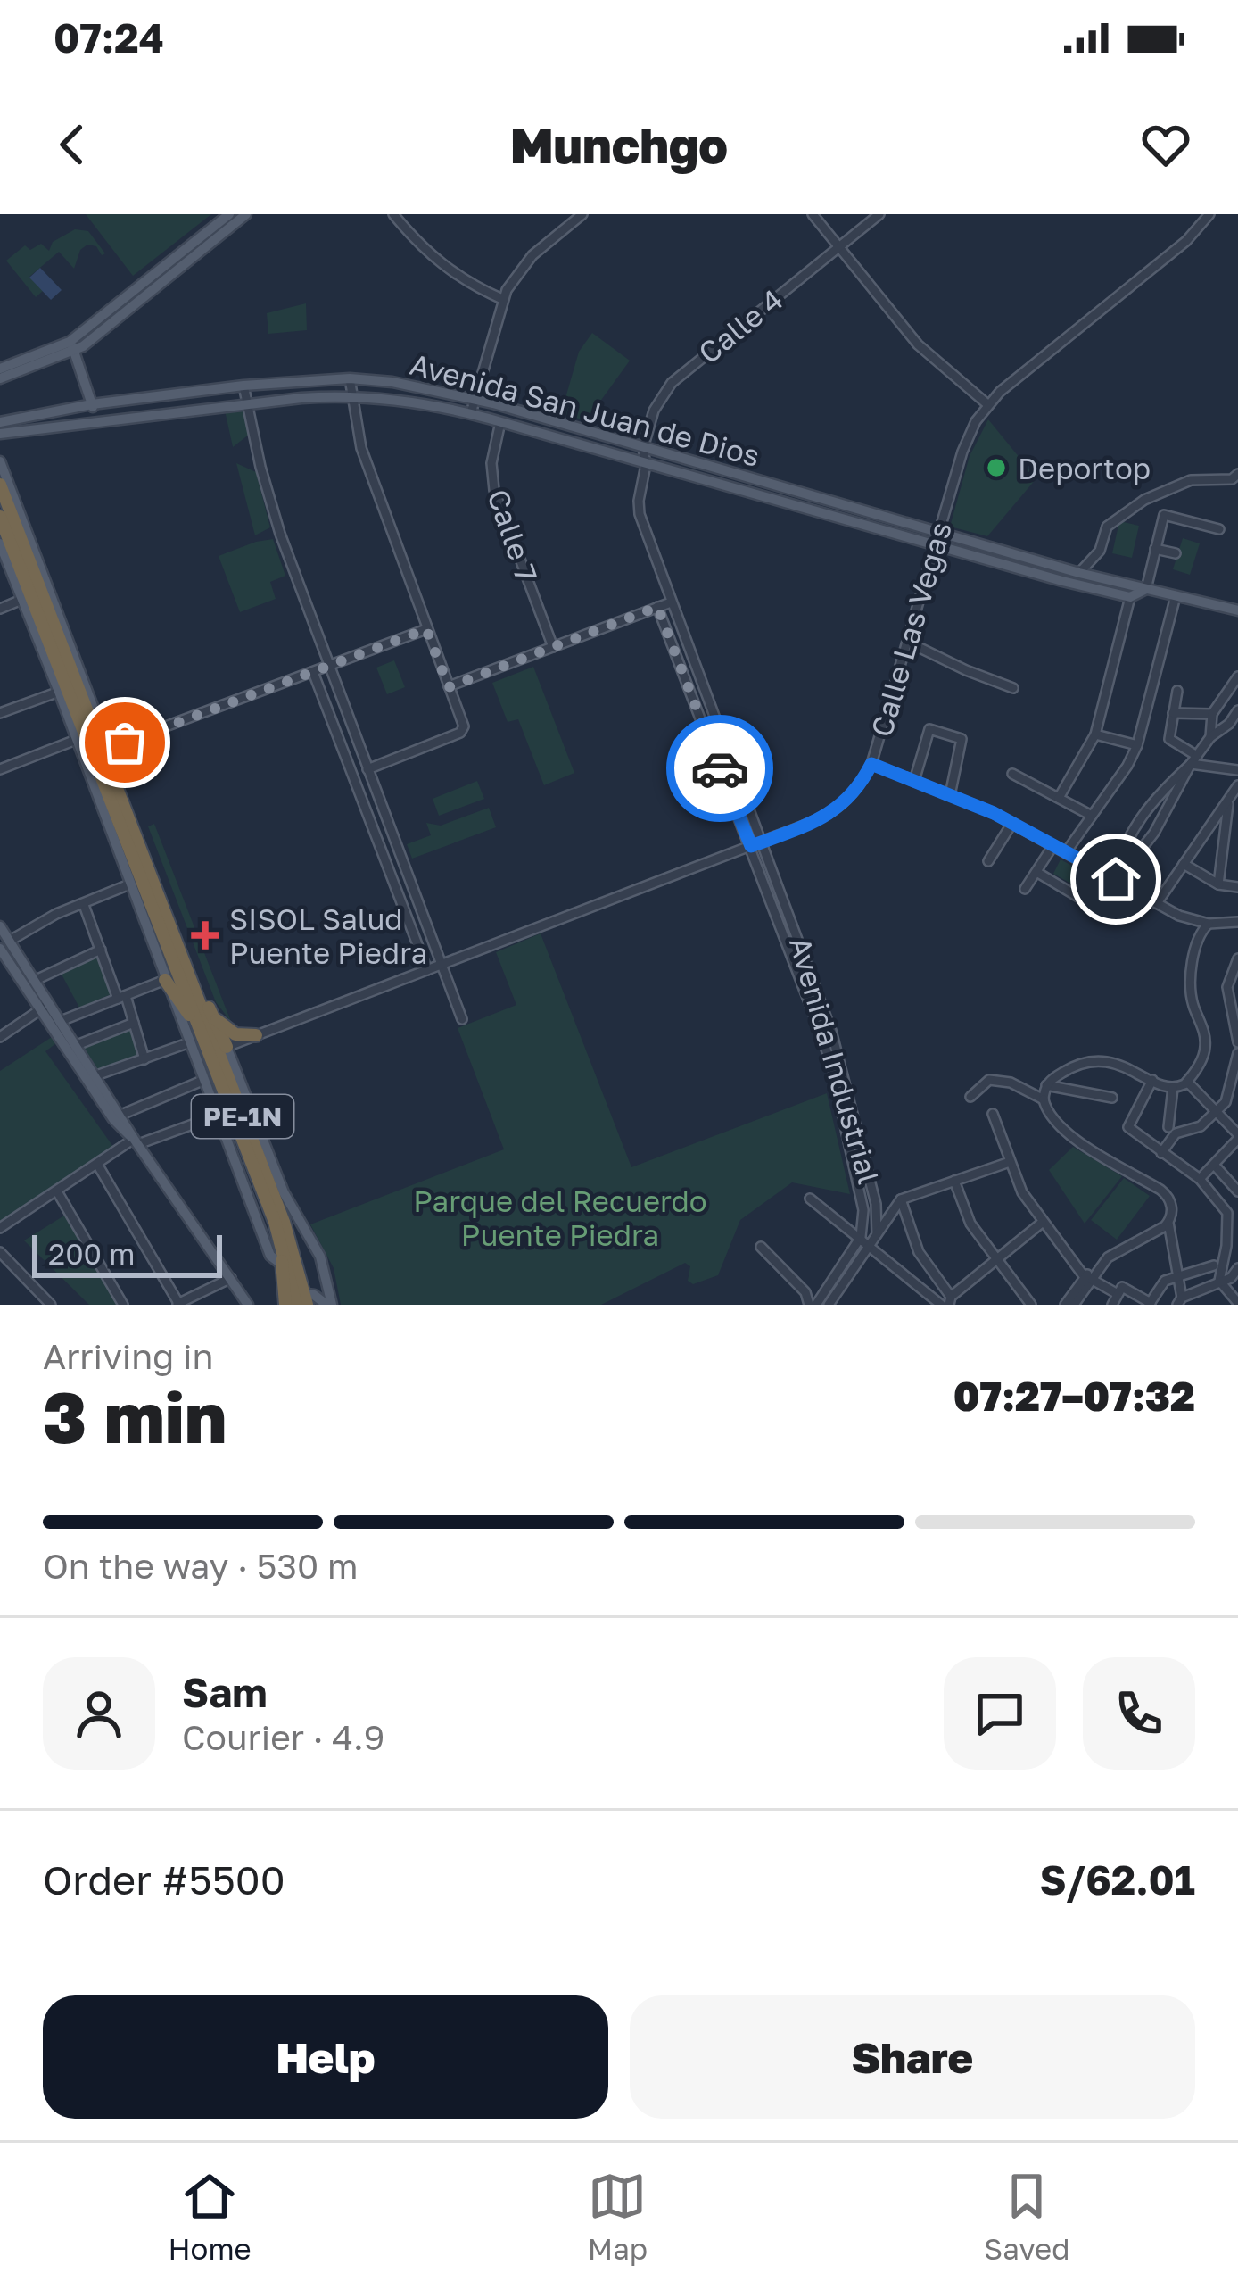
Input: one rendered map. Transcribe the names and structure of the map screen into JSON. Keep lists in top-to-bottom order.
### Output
{
  "streets": {
    "highway": ["PE-1N"],
    "main road": ["Avenida San Juan de Dios"],
    "street": [
      "Calle 4",
      "Calle 7",
      "Calle Las Vegas",
      "Avenida Industrial"
    ]
  },
  "crossings": [
    ["Calle 4", "Avenida San Juan de Dios"],
    ["Calle 4", "Avenida Industrial"],
    ["Avenida San Juan de Dios", "Calle 7"],
    ["Avenida San Juan de Dios", "Calle Las Vegas"],
    ["Avenida San Juan de Dios", "Avenida Industrial"],
    ["Calle Las Vegas", "Avenida Industrial"]
  ],
  "parks": ["Parque del Recuerdo Puente Piedra"],
  "places": {
    "other": ["Deportop"],
    "health": ["SISOL Salud Puente Piedra"]
  },
  "scale_bar": "200 m",
  "page": {
    "status": "07:24",
    "header": "Munchgo",
    "scale": "200 m",
    "heading": ["3 min", "Arriving in", "07:27–07:32"],
    "panel": [
      "Sam",
      "Courier · 4.9",
      "Order #5500",
      "S/62.01"
    ],
    "bar": "On the way · 530 m",
    "buttons": ["Help", "Share"],
    "tabs": ["Home", "Map", "Saved"]
  }
}
